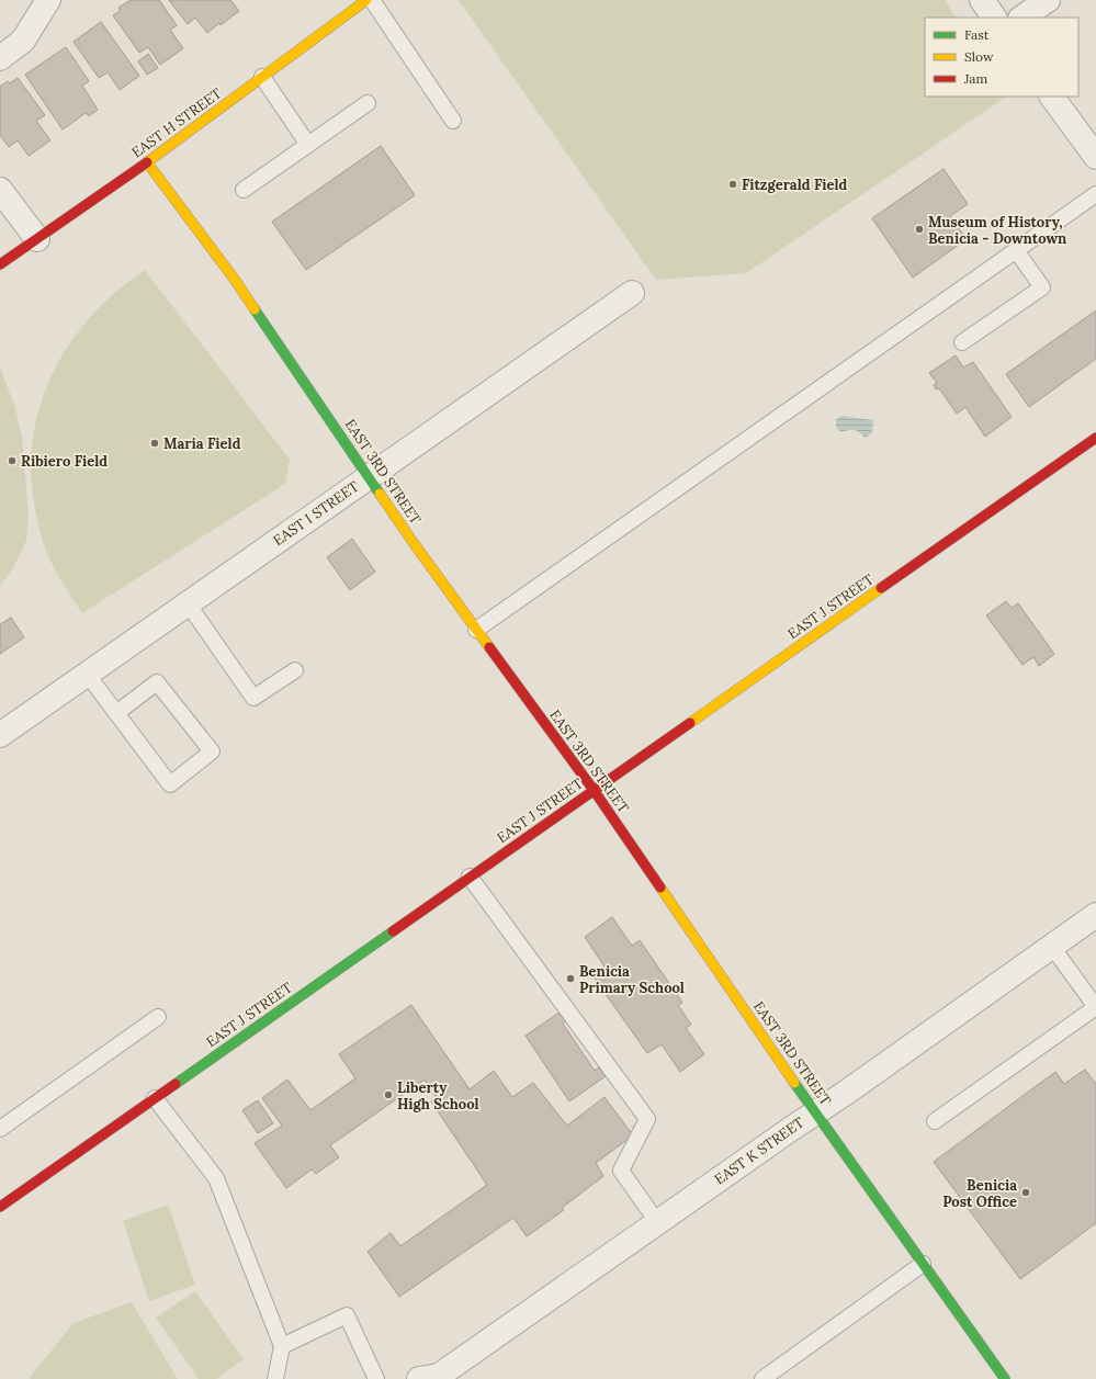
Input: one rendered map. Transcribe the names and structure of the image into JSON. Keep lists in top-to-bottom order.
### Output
{
  "streets": {
    "street": [
      "EAST H STREET",
      "EAST 3RD STREET",
      "EAST I STREET",
      "EAST J STREET",
      "EAST K STREET"
    ]
  },
  "crossings": [
    ["EAST H STREET", "EAST 3RD STREET"],
    ["EAST 3RD STREET", "EAST I STREET"],
    ["EAST 3RD STREET", "EAST J STREET"],
    ["EAST 3RD STREET", "EAST K STREET"]
  ],
  "places": [
    "Fitzgerald Field",
    "Museum of History, Benicia - Downtown",
    "Maria Field",
    "Ribiero Field",
    "Benicia Primary School",
    "Liberty High School",
    "Benicia Post Office"
  ],
  "legend": ["Fast", "Slow", "Jam"]
}
